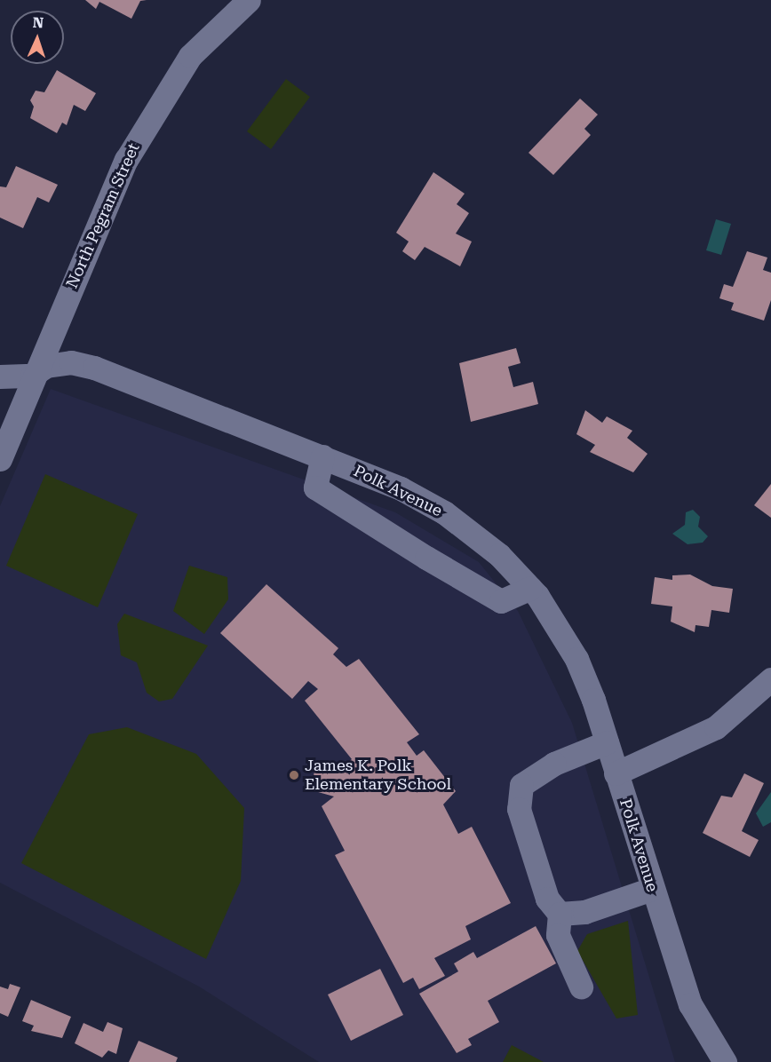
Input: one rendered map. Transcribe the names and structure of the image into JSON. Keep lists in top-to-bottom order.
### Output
{
  "streets": {
    "street": ["North Pegram Street", "Polk Avenue"]
  },
  "crossings": [
    ["North Pegram Street", "Polk Avenue"]
  ],
  "places": ["James K. Polk Elementary School"],
  "north": "top"
}
